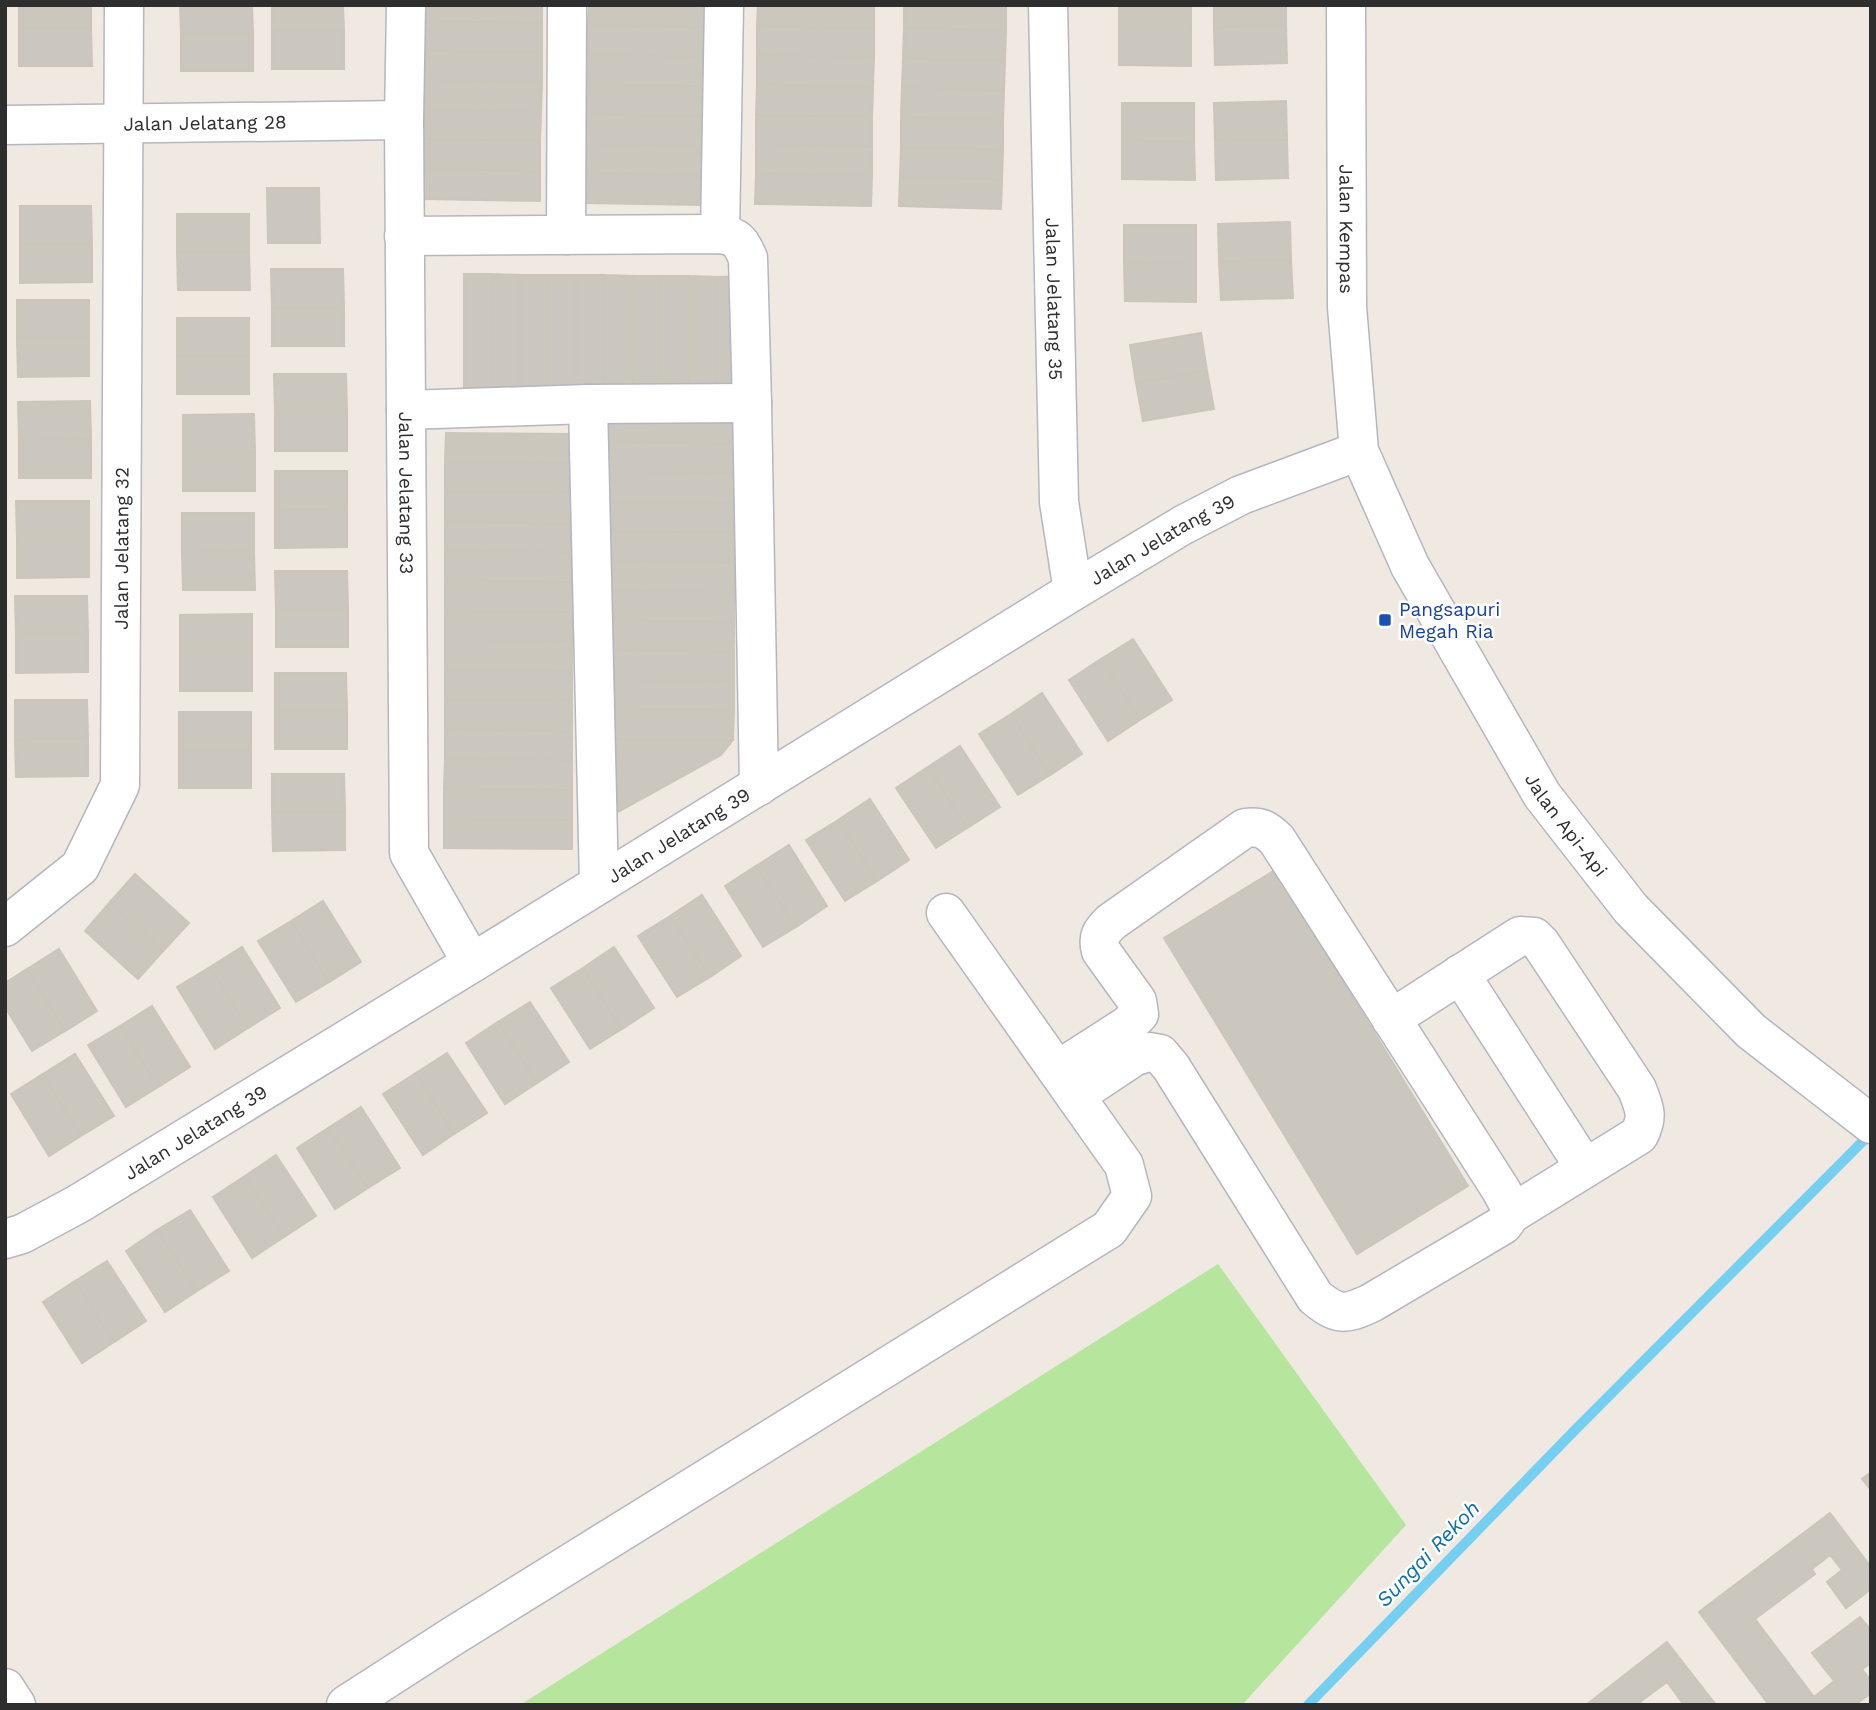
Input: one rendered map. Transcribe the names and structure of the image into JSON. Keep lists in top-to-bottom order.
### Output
{
  "streets": {
    "street": [
      "Jalan Jelatang 28",
      "Jalan Kempas",
      "Jalan Jelatang 35",
      "Jalan Jelatang 33",
      "Jalan Jelatang 39",
      "Jalan Jelatang 32",
      "Jalan Api-Api"
    ]
  },
  "crossings": [
    ["Jalan Jelatang 28", "Jalan Jelatang 33"],
    ["Jalan Jelatang 28", "Jalan Jelatang 32"],
    ["Jalan Kempas", "Jalan Jelatang 39"],
    ["Jalan Kempas", "Jalan Api-Api"],
    ["Jalan Jelatang 35", "Jalan Jelatang 39"],
    ["Jalan Jelatang 33", "Jalan Jelatang 39"],
    ["Jalan Jelatang 39", "Jalan Api-Api"]
  ],
  "water": ["Sungai Rekoh"],
  "places": {
    "transit": ["Pangsapuri Megah Ria"]
  }
}
